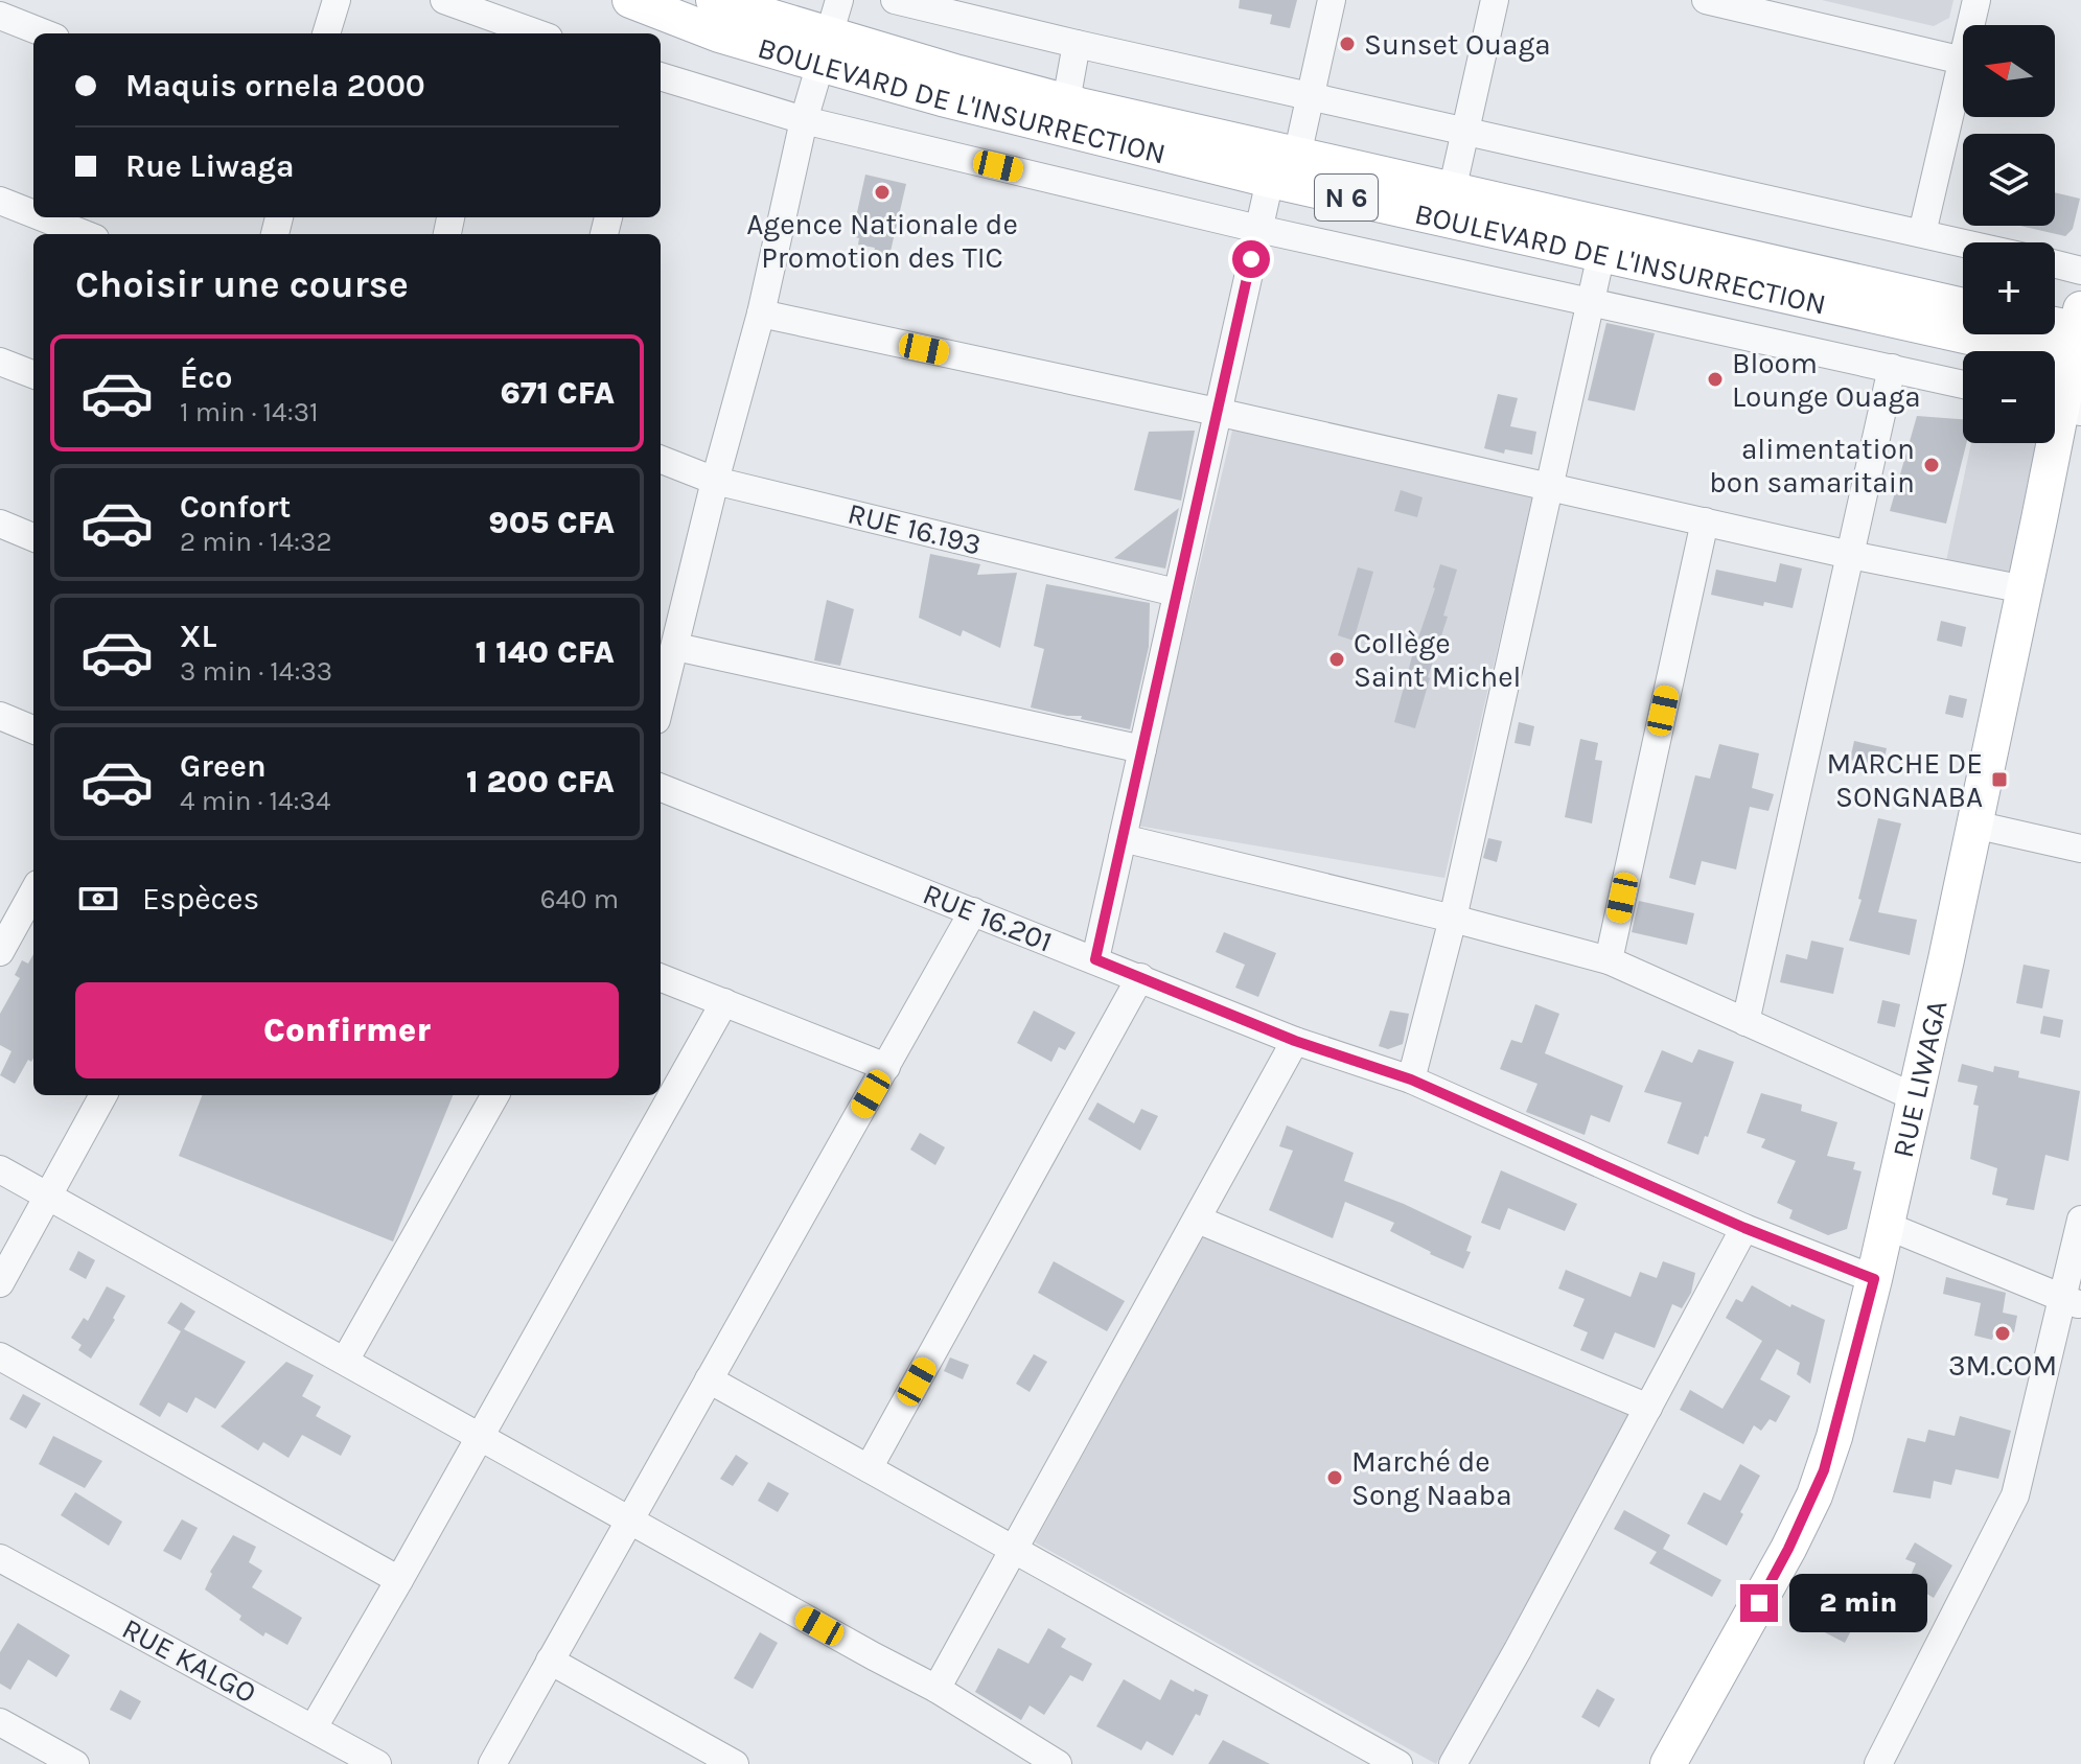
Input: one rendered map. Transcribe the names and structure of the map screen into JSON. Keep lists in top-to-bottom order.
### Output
{
  "streets": {
    "main road": ["BOULEVARD DE L'INSURRECTION", "N 6", "RUE LIWAGA"],
    "street": ["RUE 16.193", "RUE 16.201", "RUE KALGO"]
  },
  "crossings": [
    ["BOULEVARD DE L'INSURRECTION", "RUE LIWAGA"],
    ["RUE 16.201", "RUE LIWAGA"]
  ],
  "places": {
    "other": [
      "Sunset Ouaga",
      "Agence Nationale de Promotion des TIC",
      "Bloom Lounge Ouaga",
      "alimentation bon samaritain",
      "Collège Saint Michel",
      "3M.COM",
      "Marché de Song Naaba"
    ],
    "transit": ["MARCHE DE SONGNABA"]
  },
  "north": "left",
  "page": {
    "map_buttons": ["+", "−"],
    "banner": ["Maquis ornela 2000", "Rue Liwaga"],
    "heading": "Choisir une course",
    "list": [
      {
        "name": "Éco",
        "note": "1 min · 14:31",
        "value": "671 CFA"
      },
      {
        "name": "Confort",
        "note": "2 min · 14:32",
        "value": "905 CFA"
      },
      {
        "name": "XL",
        "note": "3 min · 14:33",
        "value": "1 140 CFA"
      },
      {
        "name": "Green",
        "note": "4 min · 14:34",
        "value": "1 200 CFA"
      }
    ],
    "pay": ["Espèces", "640 m"],
    "buttons": "Confirmer",
    "bubble": "2 min"
  }
}
